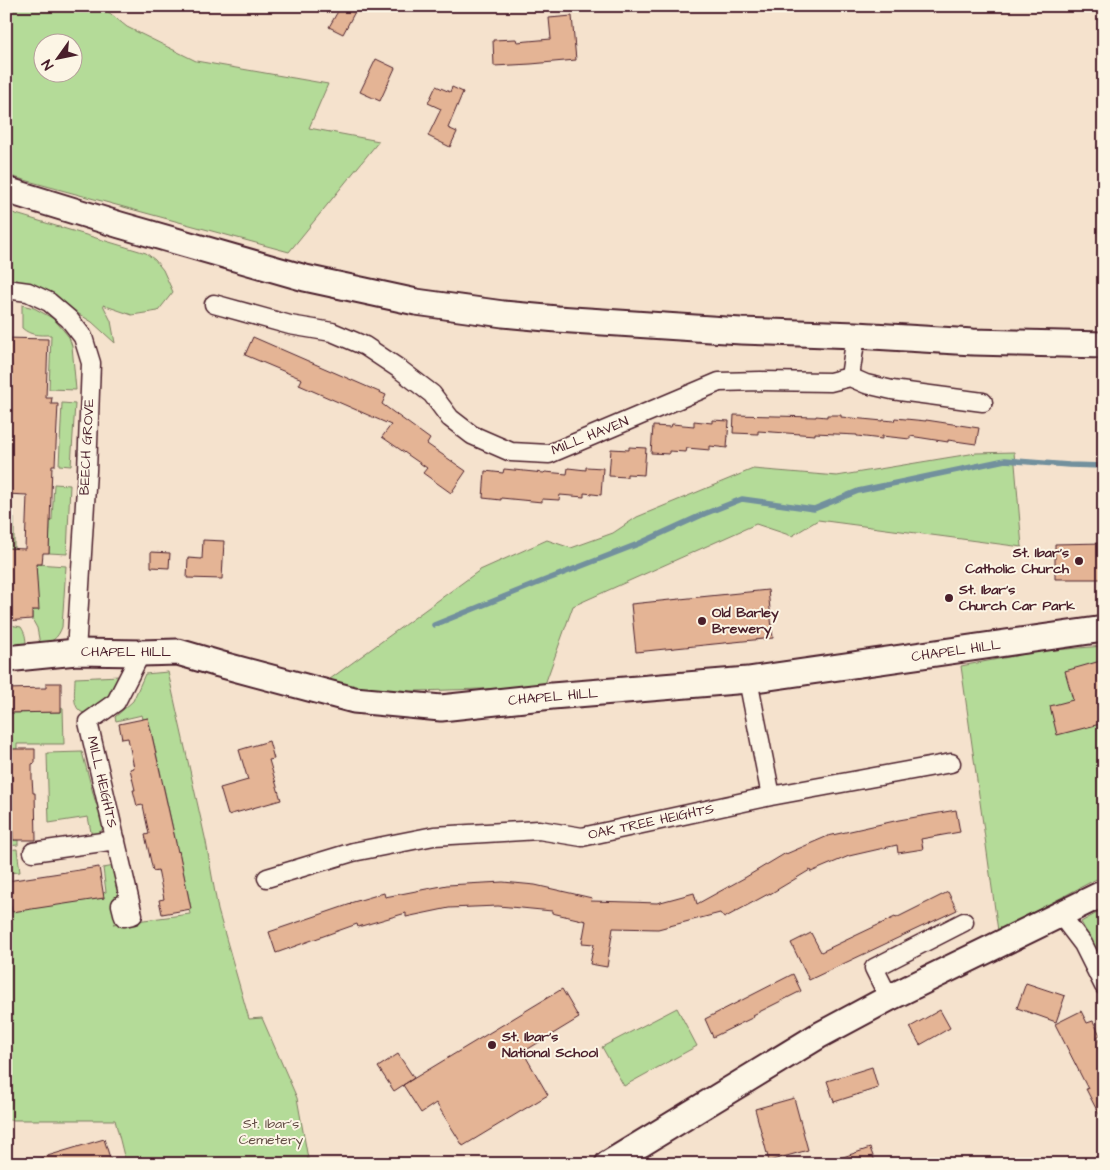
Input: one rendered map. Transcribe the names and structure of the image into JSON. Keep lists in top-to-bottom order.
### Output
{
  "streets": {
    "street": [
      "MILL HAVEN",
      "BEECH GROVE",
      "CHAPEL HILL",
      "MILL HEIGHTS",
      "OAK TREE HEIGHTS"
    ]
  },
  "crossings": [
    ["BEECH GROVE", "CHAPEL HILL"],
    ["CHAPEL HILL", "MILL HEIGHTS"]
  ],
  "parks": ["St. Ibar's Cemetery"],
  "places": [
    "St. Ibar's Catholic Church",
    "St. Ibar's Church Car Park",
    "Old Barley Brewery",
    "St. Ibar's National School"
  ],
  "north": "bottom left"
}
